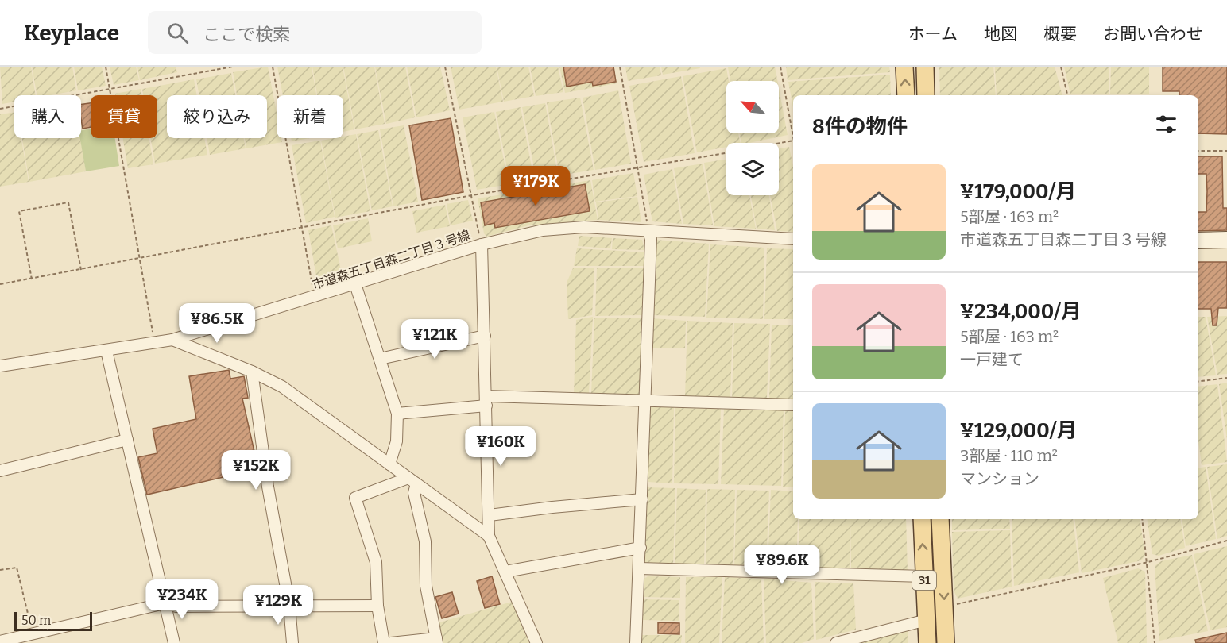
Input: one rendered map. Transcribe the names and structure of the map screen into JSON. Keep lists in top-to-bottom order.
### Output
{
  "streets": {
    "main road": ["31"],
    "street": ["市道森五丁目森二丁目３号線"]
  },
  "scale_bar": "50 m",
  "north": "top left",
  "page": {
    "header": "Keyplace",
    "search": "ここで検索",
    "nav": [
      "ホーム",
      "地図",
      "概要",
      "お問い合わせ"
    ],
    "chip": [
      "購入",
      "賃貸",
      "絞り込み",
      "新着"
    ],
    "heading": "8件の物件",
    "list": [
      {
        "name": "¥179,000/月",
        "note": "5部屋 · 163 m² · 市道森五丁目森二丁目３号線"
      },
      {
        "name": "¥234,000/月",
        "note": "5部屋 · 163 m² · 一戸建て"
      },
      {
        "name": "¥129,000/月",
        "note": "3部屋 · 110 m² · マンション"
      }
    ],
    "price": [
      "¥179K",
      "¥86.5K",
      "¥121K",
      "¥160K",
      "¥152K",
      "¥89.6K",
      "¥234K",
      "¥129K"
    ],
    "scale": "50 m"
  }
}
